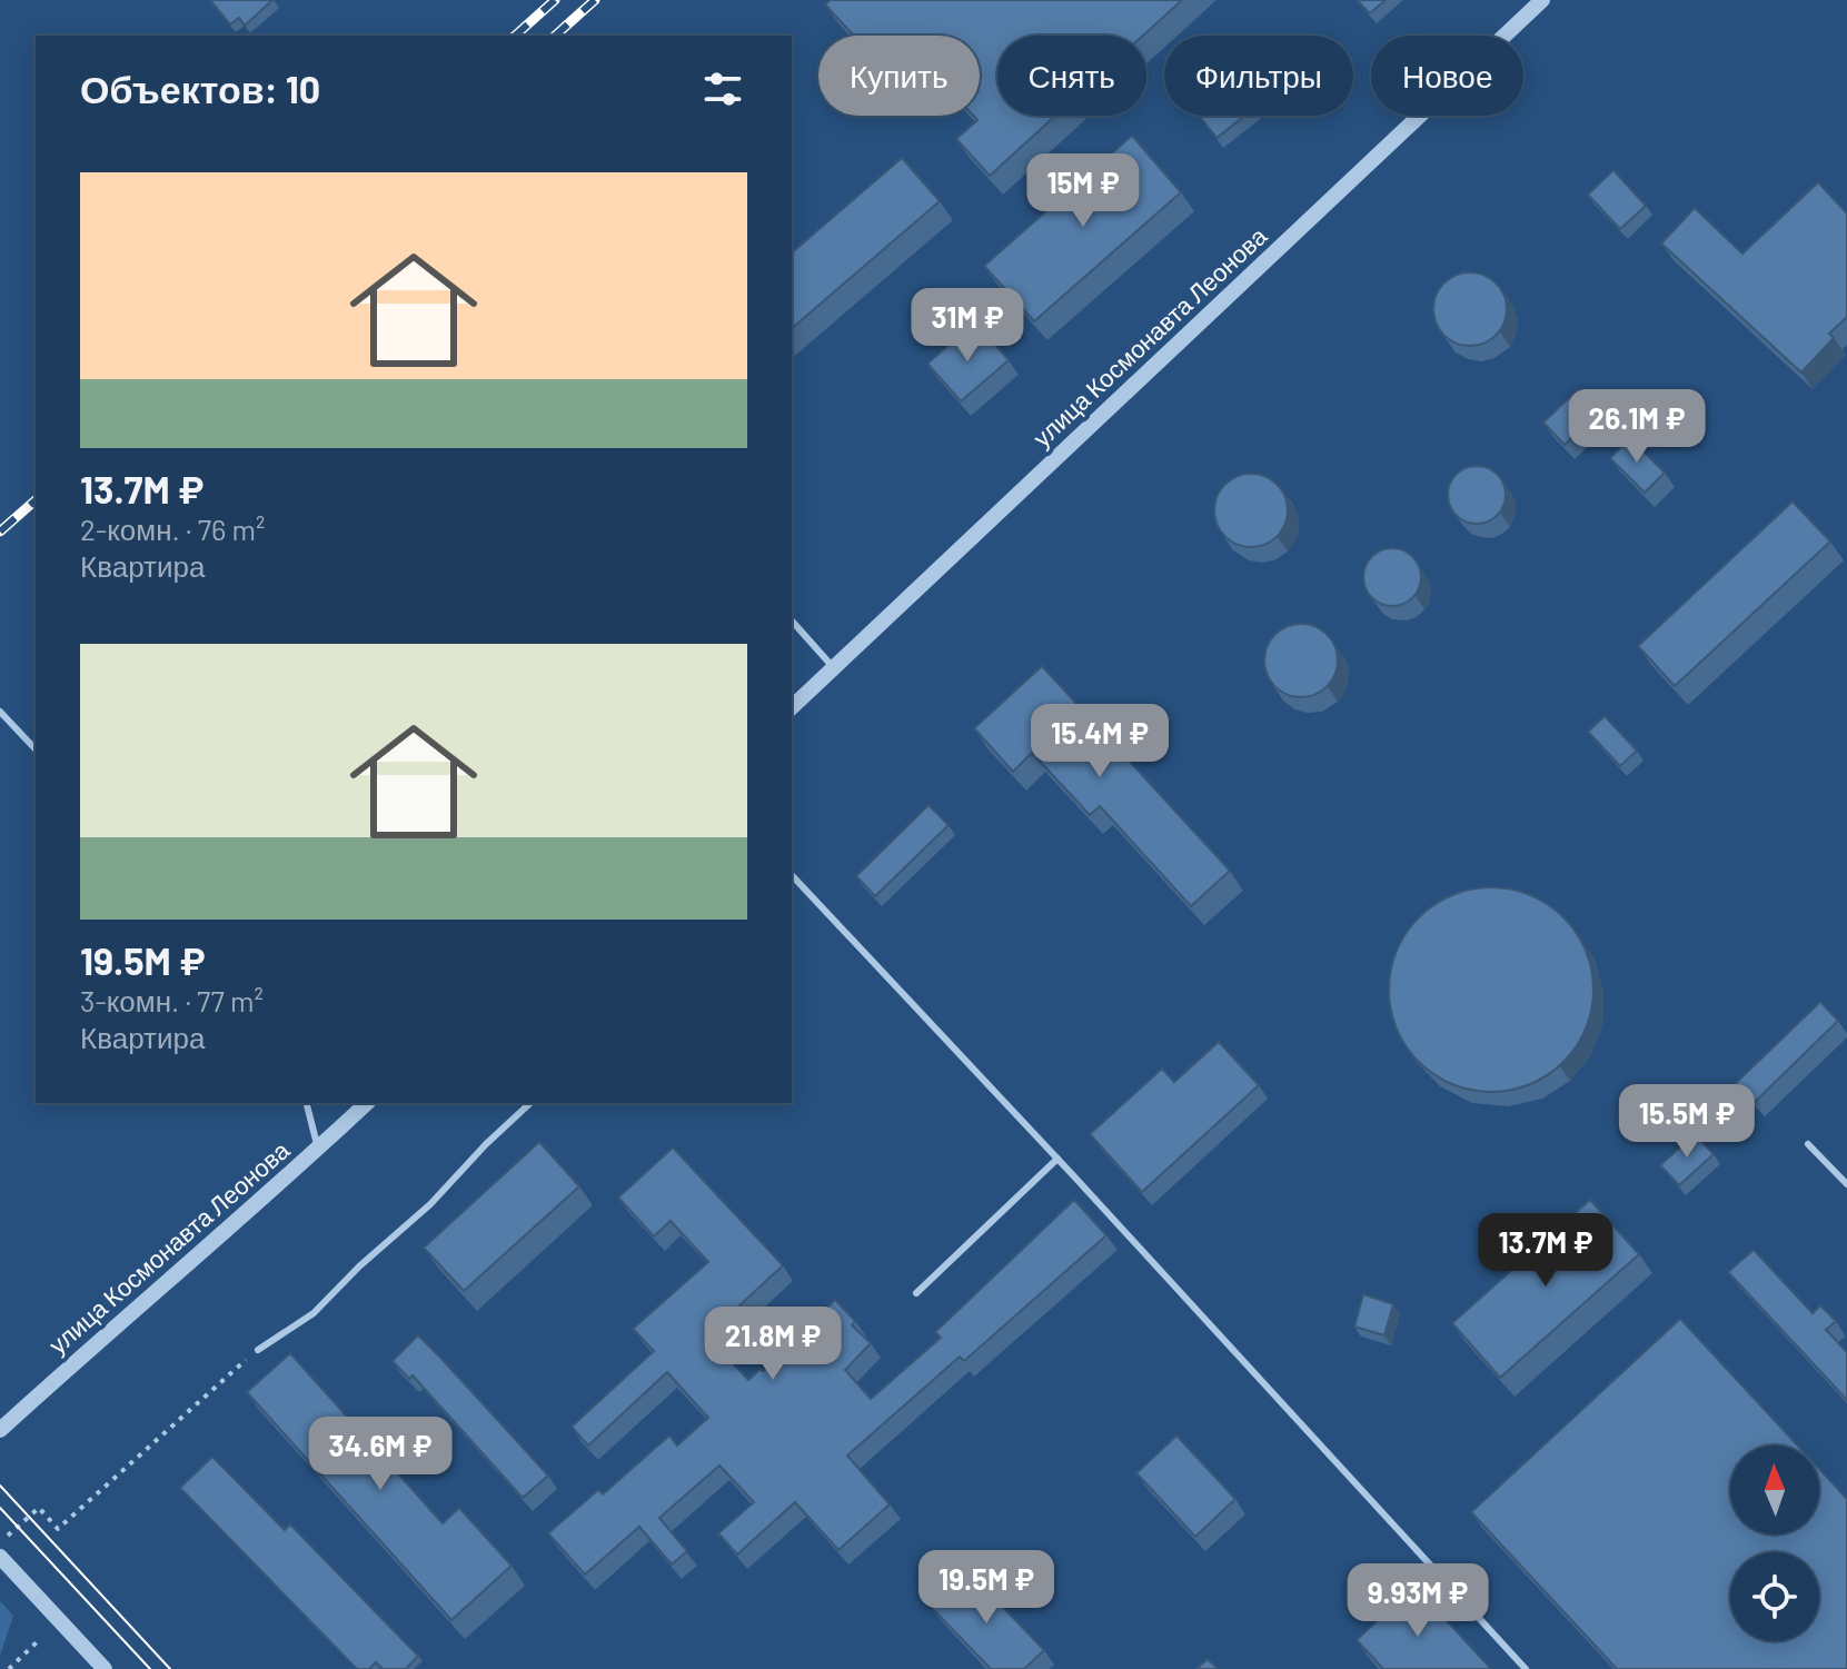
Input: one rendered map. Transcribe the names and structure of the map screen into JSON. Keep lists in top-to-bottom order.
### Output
{
  "streets": {
    "street": ["улица Космонавта Леонова"]
  },
  "north": "top",
  "page": {
    "chip": [
      "Купить",
      "Снять",
      "Фильтры",
      "Новое"
    ],
    "heading": "Объектов: 10",
    "list": [
      {
        "name": "13.7M ₽",
        "note": "2-комн. · 76 m² · Квартира"
      },
      {
        "name": "19.5M ₽",
        "note": "3-комн. · 77 m² · Квартира"
      }
    ],
    "price": [
      "15M ₽",
      "31M ₽",
      "26.1M ₽",
      "15.4M ₽",
      "15.5M ₽",
      "13.7M ₽",
      "21.8M ₽",
      "34.6M ₽",
      "19.5M ₽",
      "9.93M ₽"
    ]
  }
}
